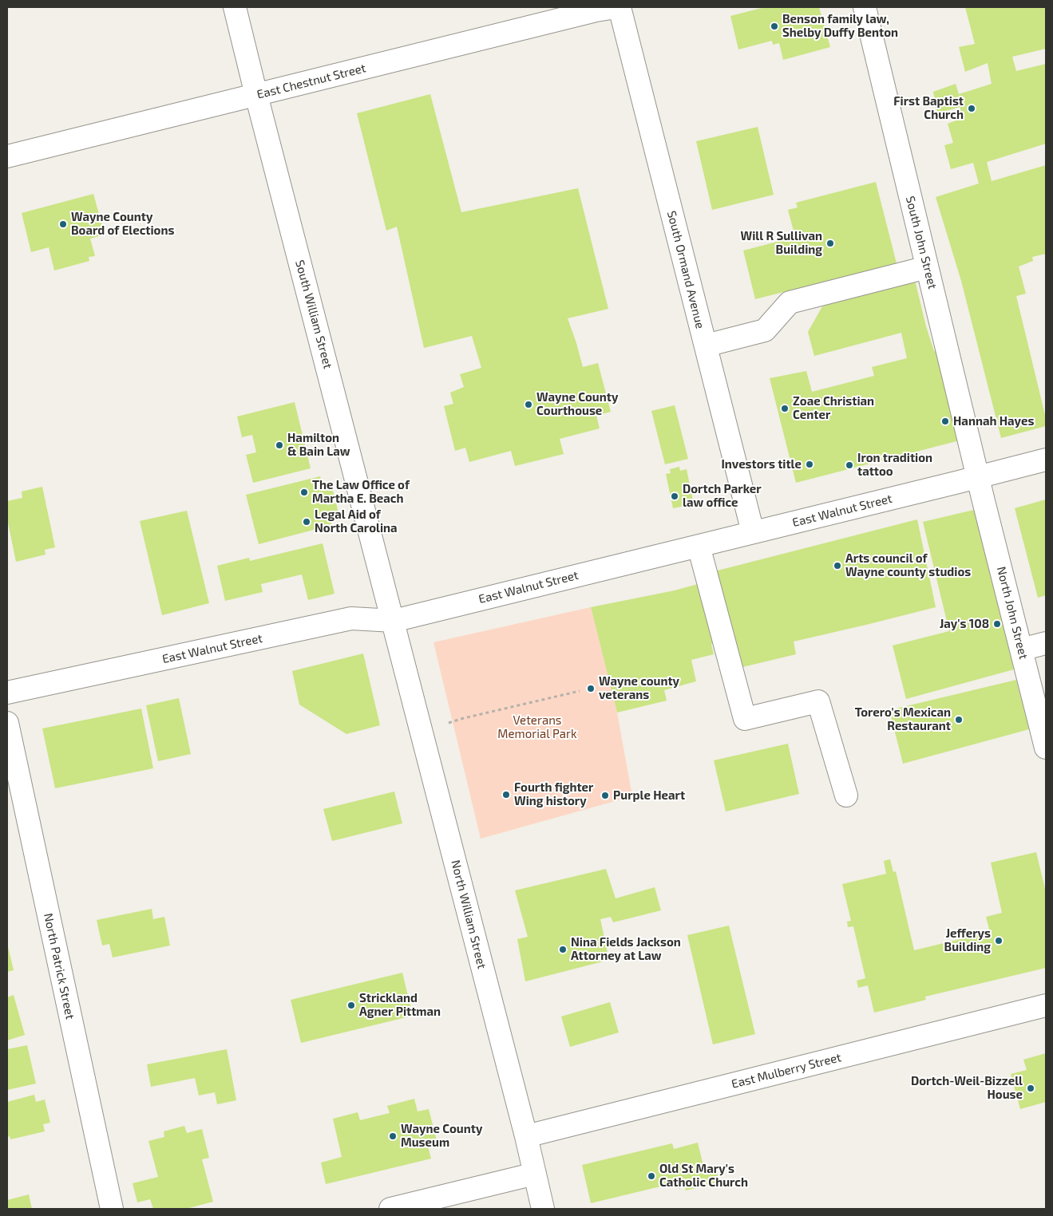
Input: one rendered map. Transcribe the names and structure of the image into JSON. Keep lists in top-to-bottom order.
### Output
{
  "streets": {
    "street": [
      "East Chestnut Street",
      "South John Street",
      "South Ormand Avenue",
      "South William Street",
      "East Walnut Street",
      "North John Street",
      "North William Street",
      "North Patrick Street",
      "East Mulberry Street"
    ]
  },
  "crossings": [
    ["East Chestnut Street", "South William Street"],
    ["South John Street", "East Walnut Street"],
    ["South John Street", "North John Street"],
    ["South Ormand Avenue", "East Walnut Street"],
    ["South William Street", "East Walnut Street"],
    ["South William Street", "North William Street"],
    ["East Walnut Street", "North John Street"],
    ["East Walnut Street", "North William Street"],
    ["North William Street", "East Mulberry Street"]
  ],
  "parks": ["Veterans Memorial Park"],
  "places": [
    "Benson family law, Shelby Duffy Benton",
    "First Baptist Church",
    "Wayne County Board of Elections",
    "Will R Sullivan Building",
    "Wayne County Courthouse",
    "Zoae Christian Center",
    "Hannah Hayes",
    "Hamilton & Bain Law",
    "Investors title",
    "Iron tradition tattoo",
    "The Law Office of Martha E. Beach",
    "Dortch Parker law office",
    "Legal Aid of North Carolina",
    "Arts council of Wayne county studios",
    "Jay's 108",
    "Wayne county veterans",
    "Torero's Mexican Restaurant",
    "Fourth fighter Wing history",
    "Purple Heart",
    "Jefferys Building",
    "Nina Fields Jackson Attorney at Law",
    "Strickland Agner Pittman",
    "Dortch-Weil-Bizzell House",
    "Wayne County Museum",
    "Old St Mary's Catholic Church"
  ]
}
